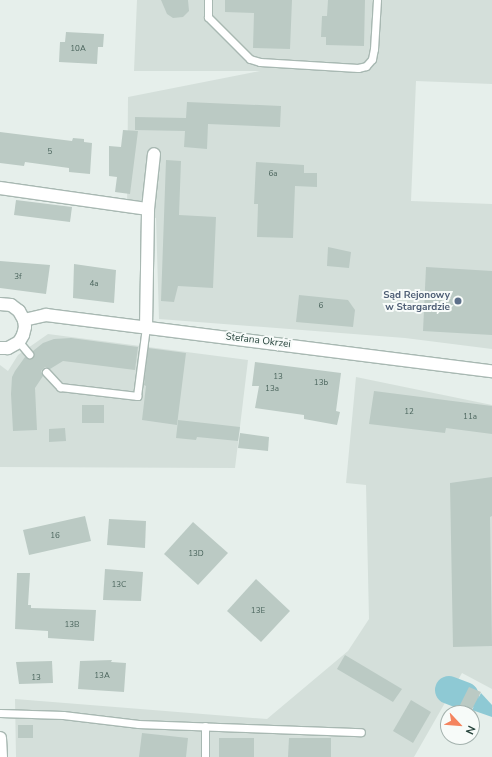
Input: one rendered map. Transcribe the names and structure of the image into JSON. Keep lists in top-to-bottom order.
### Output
{
  "streets": {
    "street": ["Stefana Okrzei"]
  },
  "places": ["Sąd Rejonowy w Stargardzie"],
  "house_numbers": [
    "10A",
    "5",
    "6a",
    "3f",
    "4a",
    "6",
    "13",
    "13b",
    "13a",
    "12",
    "11a",
    "16",
    "13D",
    "13C",
    "13E",
    "13B",
    "13A",
    "13"
  ],
  "north": "bottom right"
}
